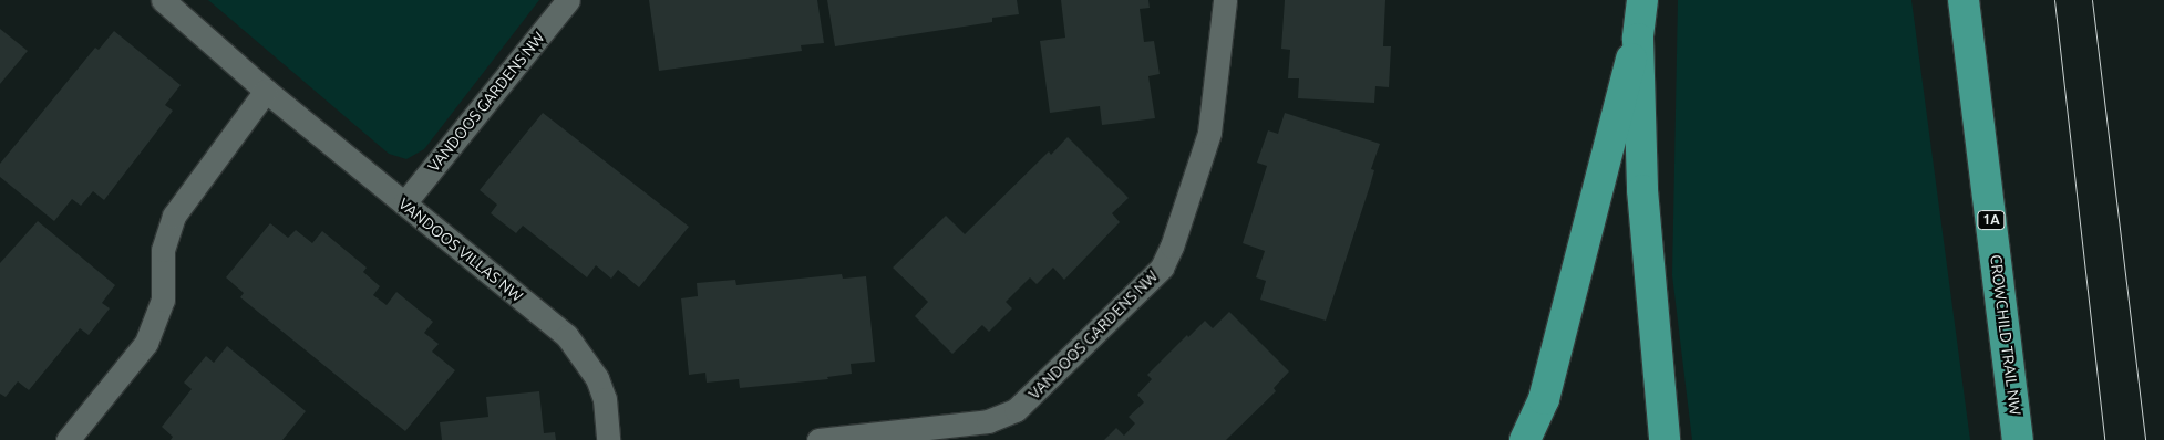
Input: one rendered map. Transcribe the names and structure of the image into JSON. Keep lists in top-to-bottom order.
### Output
{
  "streets": {
    "highway": ["1A", "CROWCHILD TRAIL NW"],
    "lane": ["VANDOOS GARDENS NW", "VANDOOS VILLAS NW"]
  },
  "crossings": [
    ["VANDOOS GARDENS NW", "VANDOOS VILLAS NW"]
  ]
}
